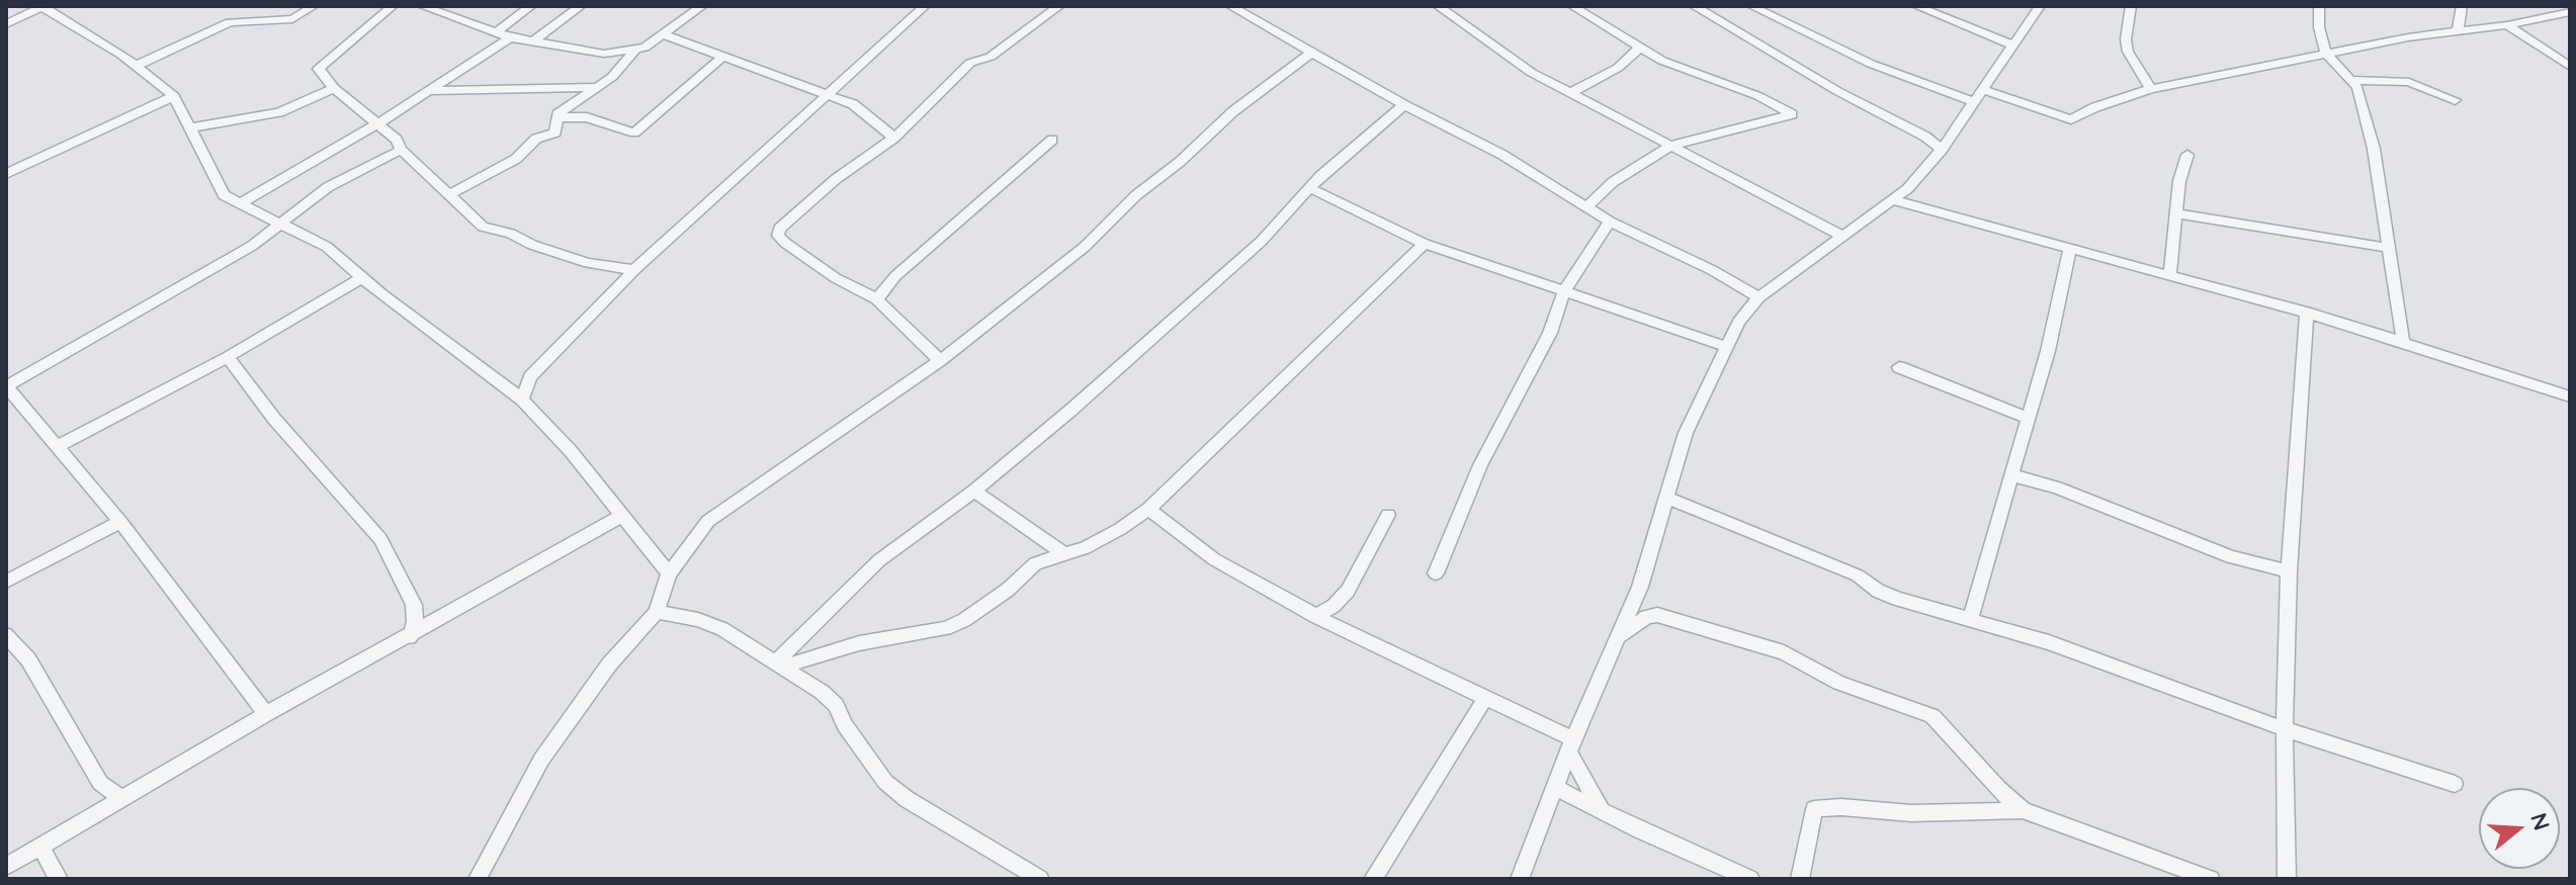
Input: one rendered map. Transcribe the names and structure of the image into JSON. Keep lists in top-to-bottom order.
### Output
{
  "north": "right"
}
